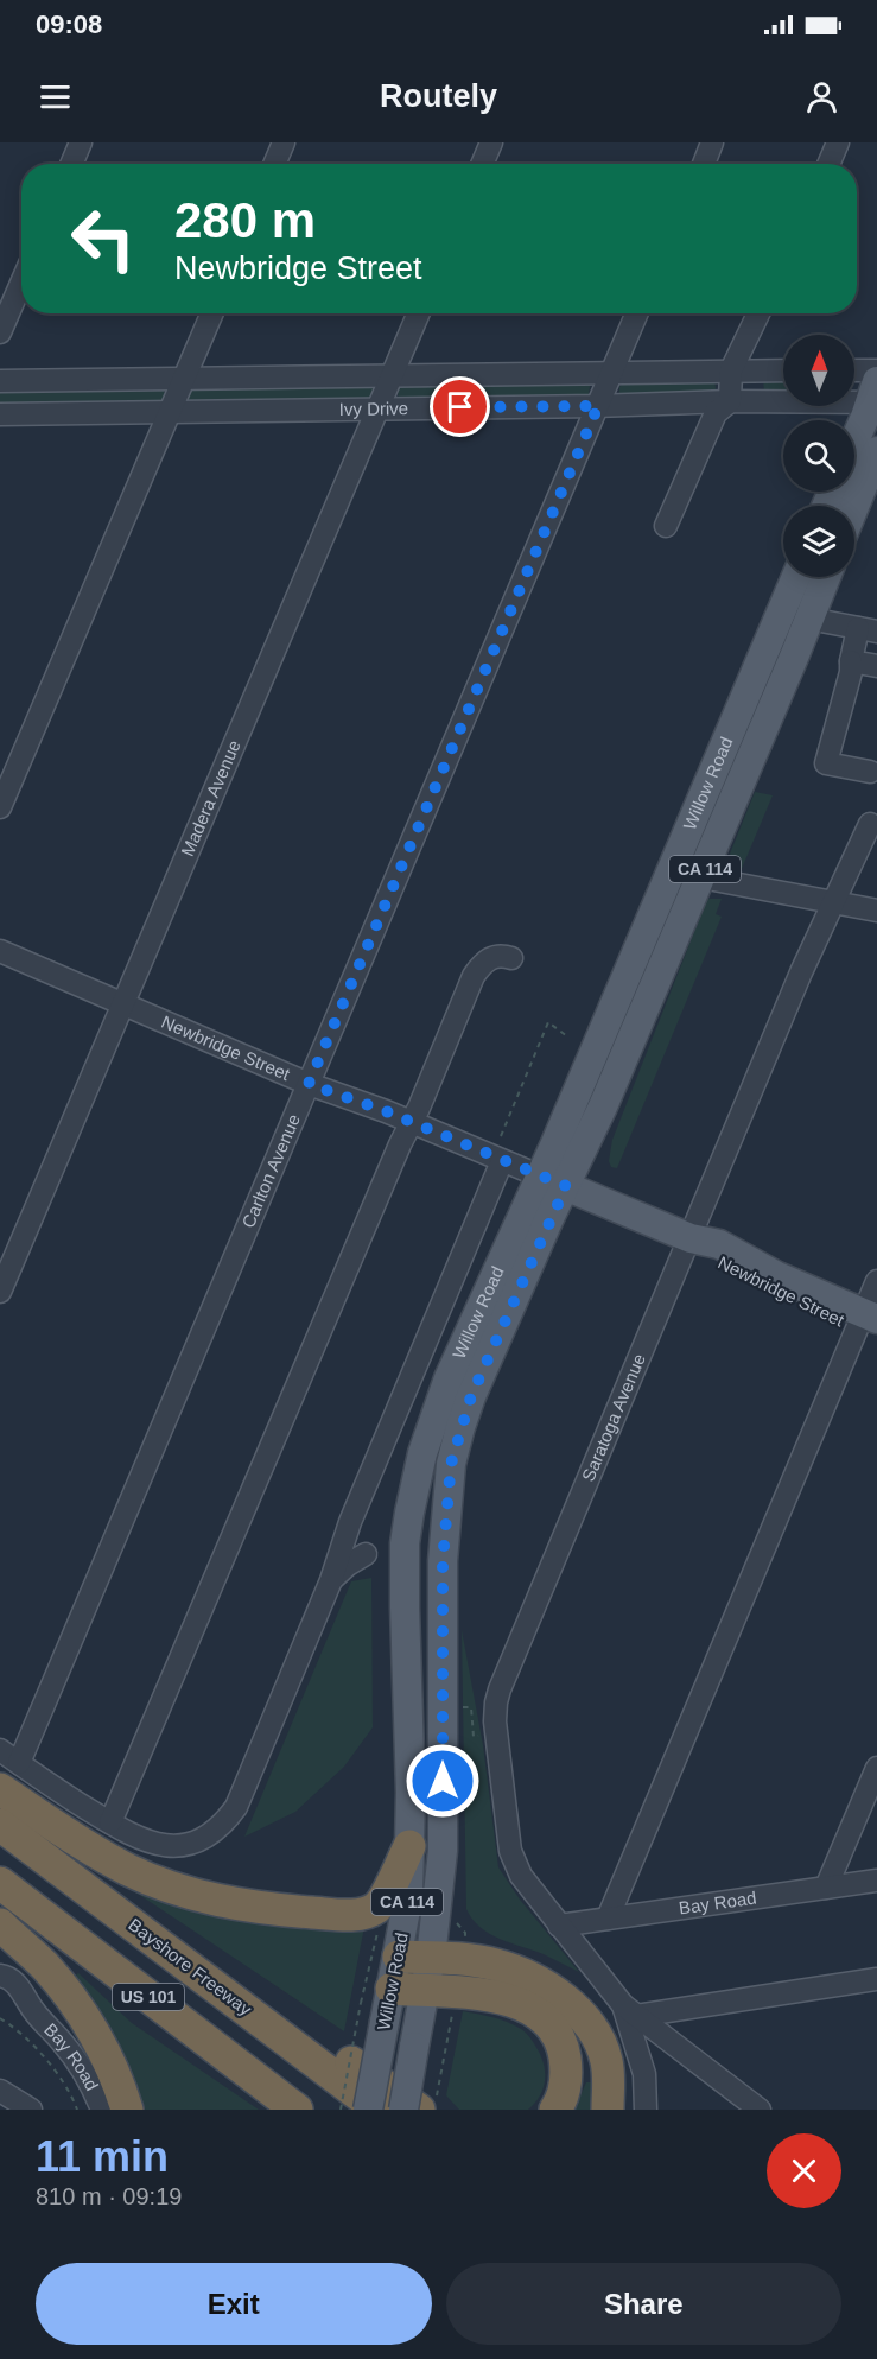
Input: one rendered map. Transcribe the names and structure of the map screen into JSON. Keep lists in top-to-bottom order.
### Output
{
  "streets": {
    "highway": ["Bayshore Freeway", "US 101"],
    "main road": ["Willow Road", "CA 114", "Newbridge Street"],
    "street": [
      "Ivy Drive",
      "Madera Avenue",
      "Carlton Avenue",
      "Saratoga Avenue",
      "Bay Road"
    ]
  },
  "crossings": [
    ["Ivy Drive", "Madera Avenue"],
    ["Ivy Drive", "Carlton Avenue"],
    ["Willow Road", "Newbridge Street"],
    ["Madera Avenue", "Newbridge Street"],
    ["Newbridge Street", "Carlton Avenue"],
    ["Newbridge Street", "Saratoga Avenue"],
    ["Saratoga Avenue", "Bay Road"]
  ],
  "north": "top",
  "page": {
    "status": "09:08",
    "header": "Routely",
    "turn": ["280 m", "Newbridge Street"],
    "heading": ["11 min", "810 m · 09:19"],
    "buttons": ["Exit", "Share"]
  }
}
